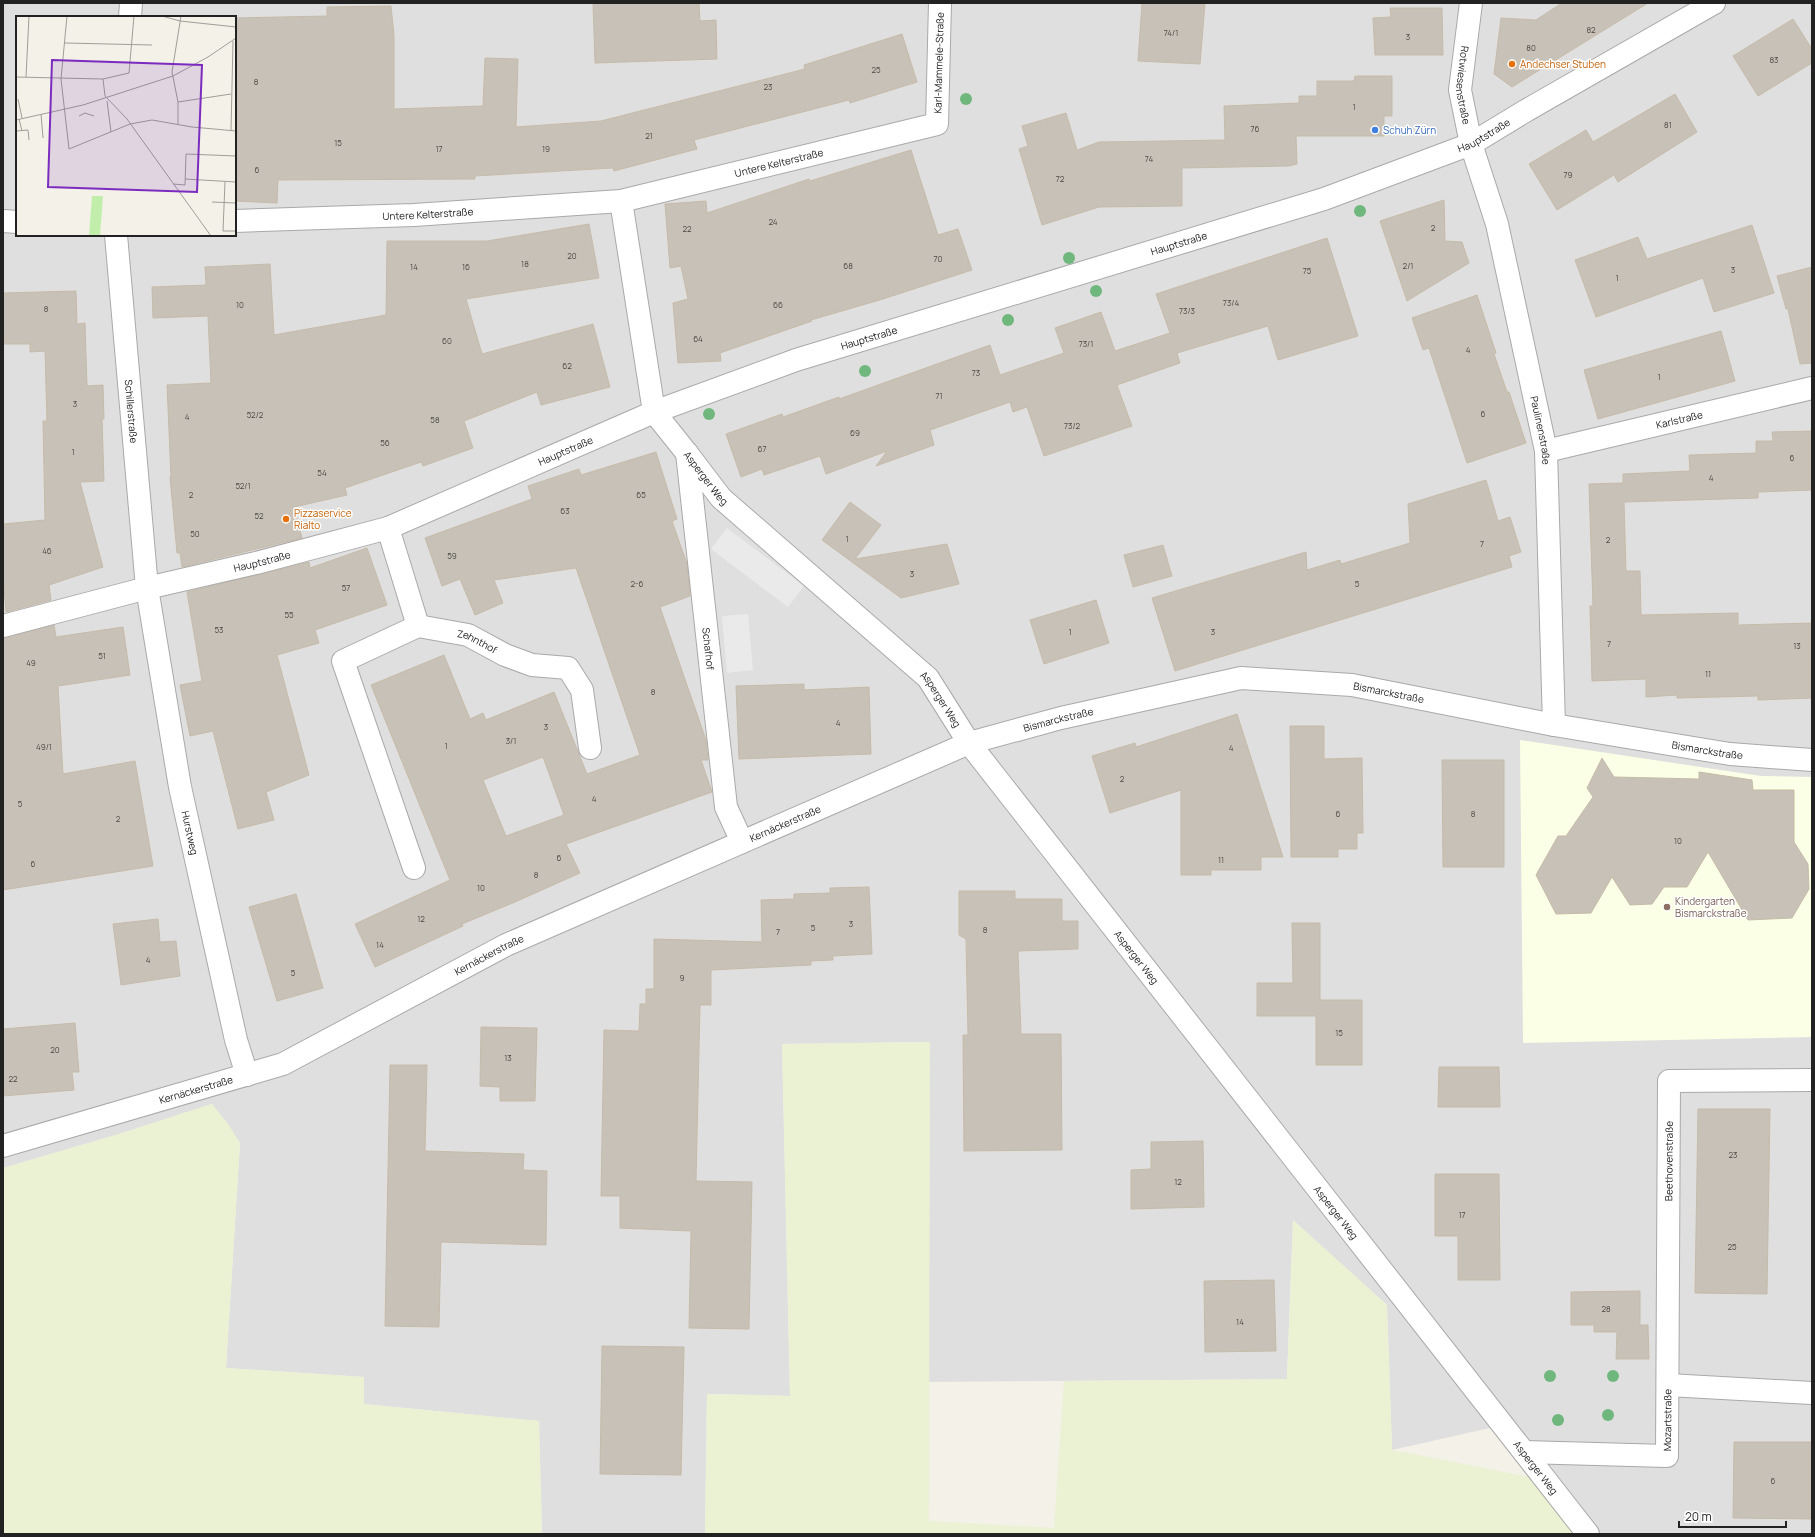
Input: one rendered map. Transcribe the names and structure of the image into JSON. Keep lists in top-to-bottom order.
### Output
{
  "streets": {
    "street": [
      "Karl-Mammele-Straße",
      "Rotwiesenstraße",
      "Hauptstraße",
      "Untere Kelterstraße",
      "Schillerstraße",
      "Karlstraße",
      "Paulinenstraße",
      "Asperger Weg",
      "Zehnthof",
      "Schafhof",
      "Bismarckstraße",
      "Kernäckerstraße",
      "Hurstweg",
      "Beethovenstraße",
      "Mozartstraße"
    ]
  },
  "crossings": [
    ["Karl-Mammele-Straße", "Untere Kelterstraße"],
    ["Rotwiesenstraße", "Hauptstraße"],
    ["Rotwiesenstraße", "Paulinenstraße"],
    ["Hauptstraße", "Schillerstraße"],
    ["Hauptstraße", "Paulinenstraße"],
    ["Hauptstraße", "Asperger Weg"],
    ["Hauptstraße", "Hurstweg"],
    ["Schillerstraße", "Hurstweg"],
    ["Karlstraße", "Paulinenstraße"],
    ["Paulinenstraße", "Bismarckstraße"],
    ["Asperger Weg", "Schafhof"],
    ["Asperger Weg", "Bismarckstraße"],
    ["Asperger Weg", "Kernäckerstraße"],
    ["Asperger Weg", "Mozartstraße"],
    ["Schafhof", "Kernäckerstraße"],
    ["Bismarckstraße", "Kernäckerstraße"],
    ["Kernäckerstraße", "Hurstweg"],
    ["Beethovenstraße", "Mozartstraße"]
  ],
  "places": [
    "Andechser Stuben",
    "Schuh Zürn",
    "Pizzaservice Rialto",
    "Kindergarten Bismarckstraße"
  ],
  "house_numbers": [
    "82",
    "74/1",
    "3",
    "80",
    "83",
    "25",
    "8",
    "23",
    "1",
    "81",
    "76",
    "21",
    "15",
    "17",
    "19",
    "74",
    "6",
    "79",
    "72",
    "24",
    "2",
    "22",
    "20",
    "70",
    "18",
    "68",
    "2/1",
    "14",
    "16",
    "3",
    "75",
    "1",
    "73/4",
    "10",
    "66",
    "8",
    "73/3",
    "64",
    "60",
    "73/1",
    "4",
    "62",
    "73",
    "1",
    "71",
    "3",
    "6",
    "52/2",
    "4",
    "58",
    "73/2",
    "69",
    "56",
    "67",
    "1",
    "6",
    "54",
    "4",
    "52/1",
    "2",
    "65",
    "63",
    "52",
    "50",
    "1",
    "2",
    "7",
    "46",
    "59",
    "3",
    "2-6",
    "5",
    "57",
    "55",
    "53",
    "1",
    "3",
    "7",
    "13",
    "51",
    "49",
    "11",
    "8",
    "4",
    "3",
    "3/1",
    "1",
    "49/1",
    "4",
    "2",
    "4",
    "5",
    "6",
    "8",
    "2",
    "10",
    "6",
    "11",
    "6",
    "8",
    "10",
    "12",
    "3",
    "5",
    "8",
    "7",
    "14",
    "4",
    "5",
    "9",
    "15",
    "20",
    "13",
    "22",
    "23",
    "12",
    "17",
    "25",
    "28",
    "14",
    "6"
  ],
  "scale_bar": "20 m"
}
